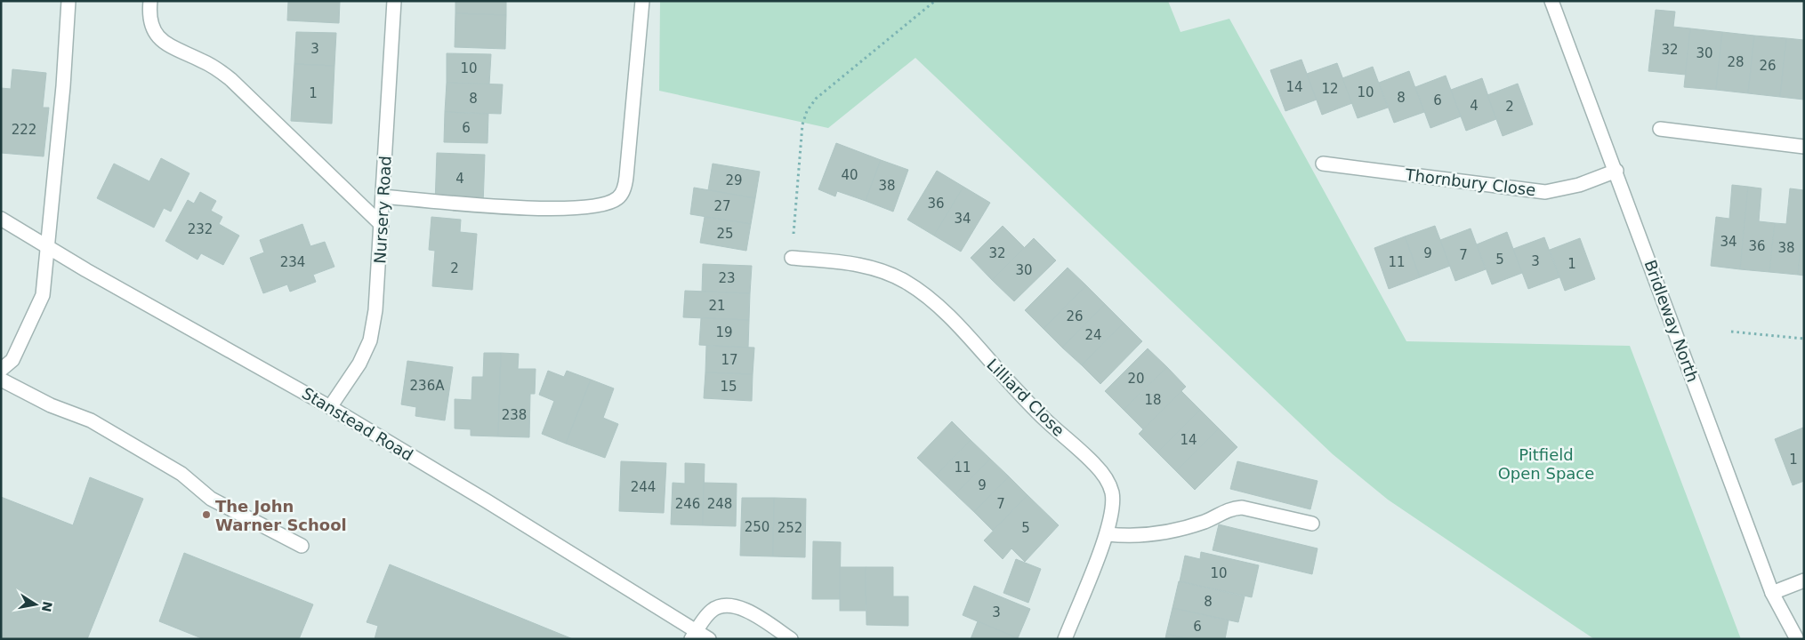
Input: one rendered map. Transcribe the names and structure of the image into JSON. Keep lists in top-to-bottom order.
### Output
{
  "streets": {
    "street": [
      "Thornbury Close",
      "Nursery Road",
      "Bridleway North",
      "Lilliard Close",
      "Stanstead Road"
    ]
  },
  "crossings": [
    ["Thornbury Close", "Bridleway North"],
    ["Nursery Road", "Stanstead Road"]
  ],
  "parks": ["Pitfield Open Space"],
  "places": ["The John Warner School"],
  "house_numbers": [
    "3",
    "32",
    "30",
    "28",
    "26",
    "10",
    "14",
    "12",
    "10",
    "1",
    "8",
    "8",
    "6",
    "4",
    "2",
    "6",
    "222",
    "40",
    "4",
    "29",
    "38",
    "36",
    "27",
    "34",
    "232",
    "25",
    "34",
    "36",
    "38",
    "32",
    "9",
    "7",
    "5",
    "3",
    "234",
    "11",
    "1",
    "2",
    "30",
    "23",
    "21",
    "26",
    "19",
    "24",
    "17",
    "20",
    "236A",
    "15",
    "18",
    "238",
    "14",
    "1",
    "11",
    "9",
    "244",
    "246",
    "248",
    "7",
    "250",
    "252",
    "5",
    "10",
    "8",
    "3",
    "6"
  ],
  "north": "right"
}
